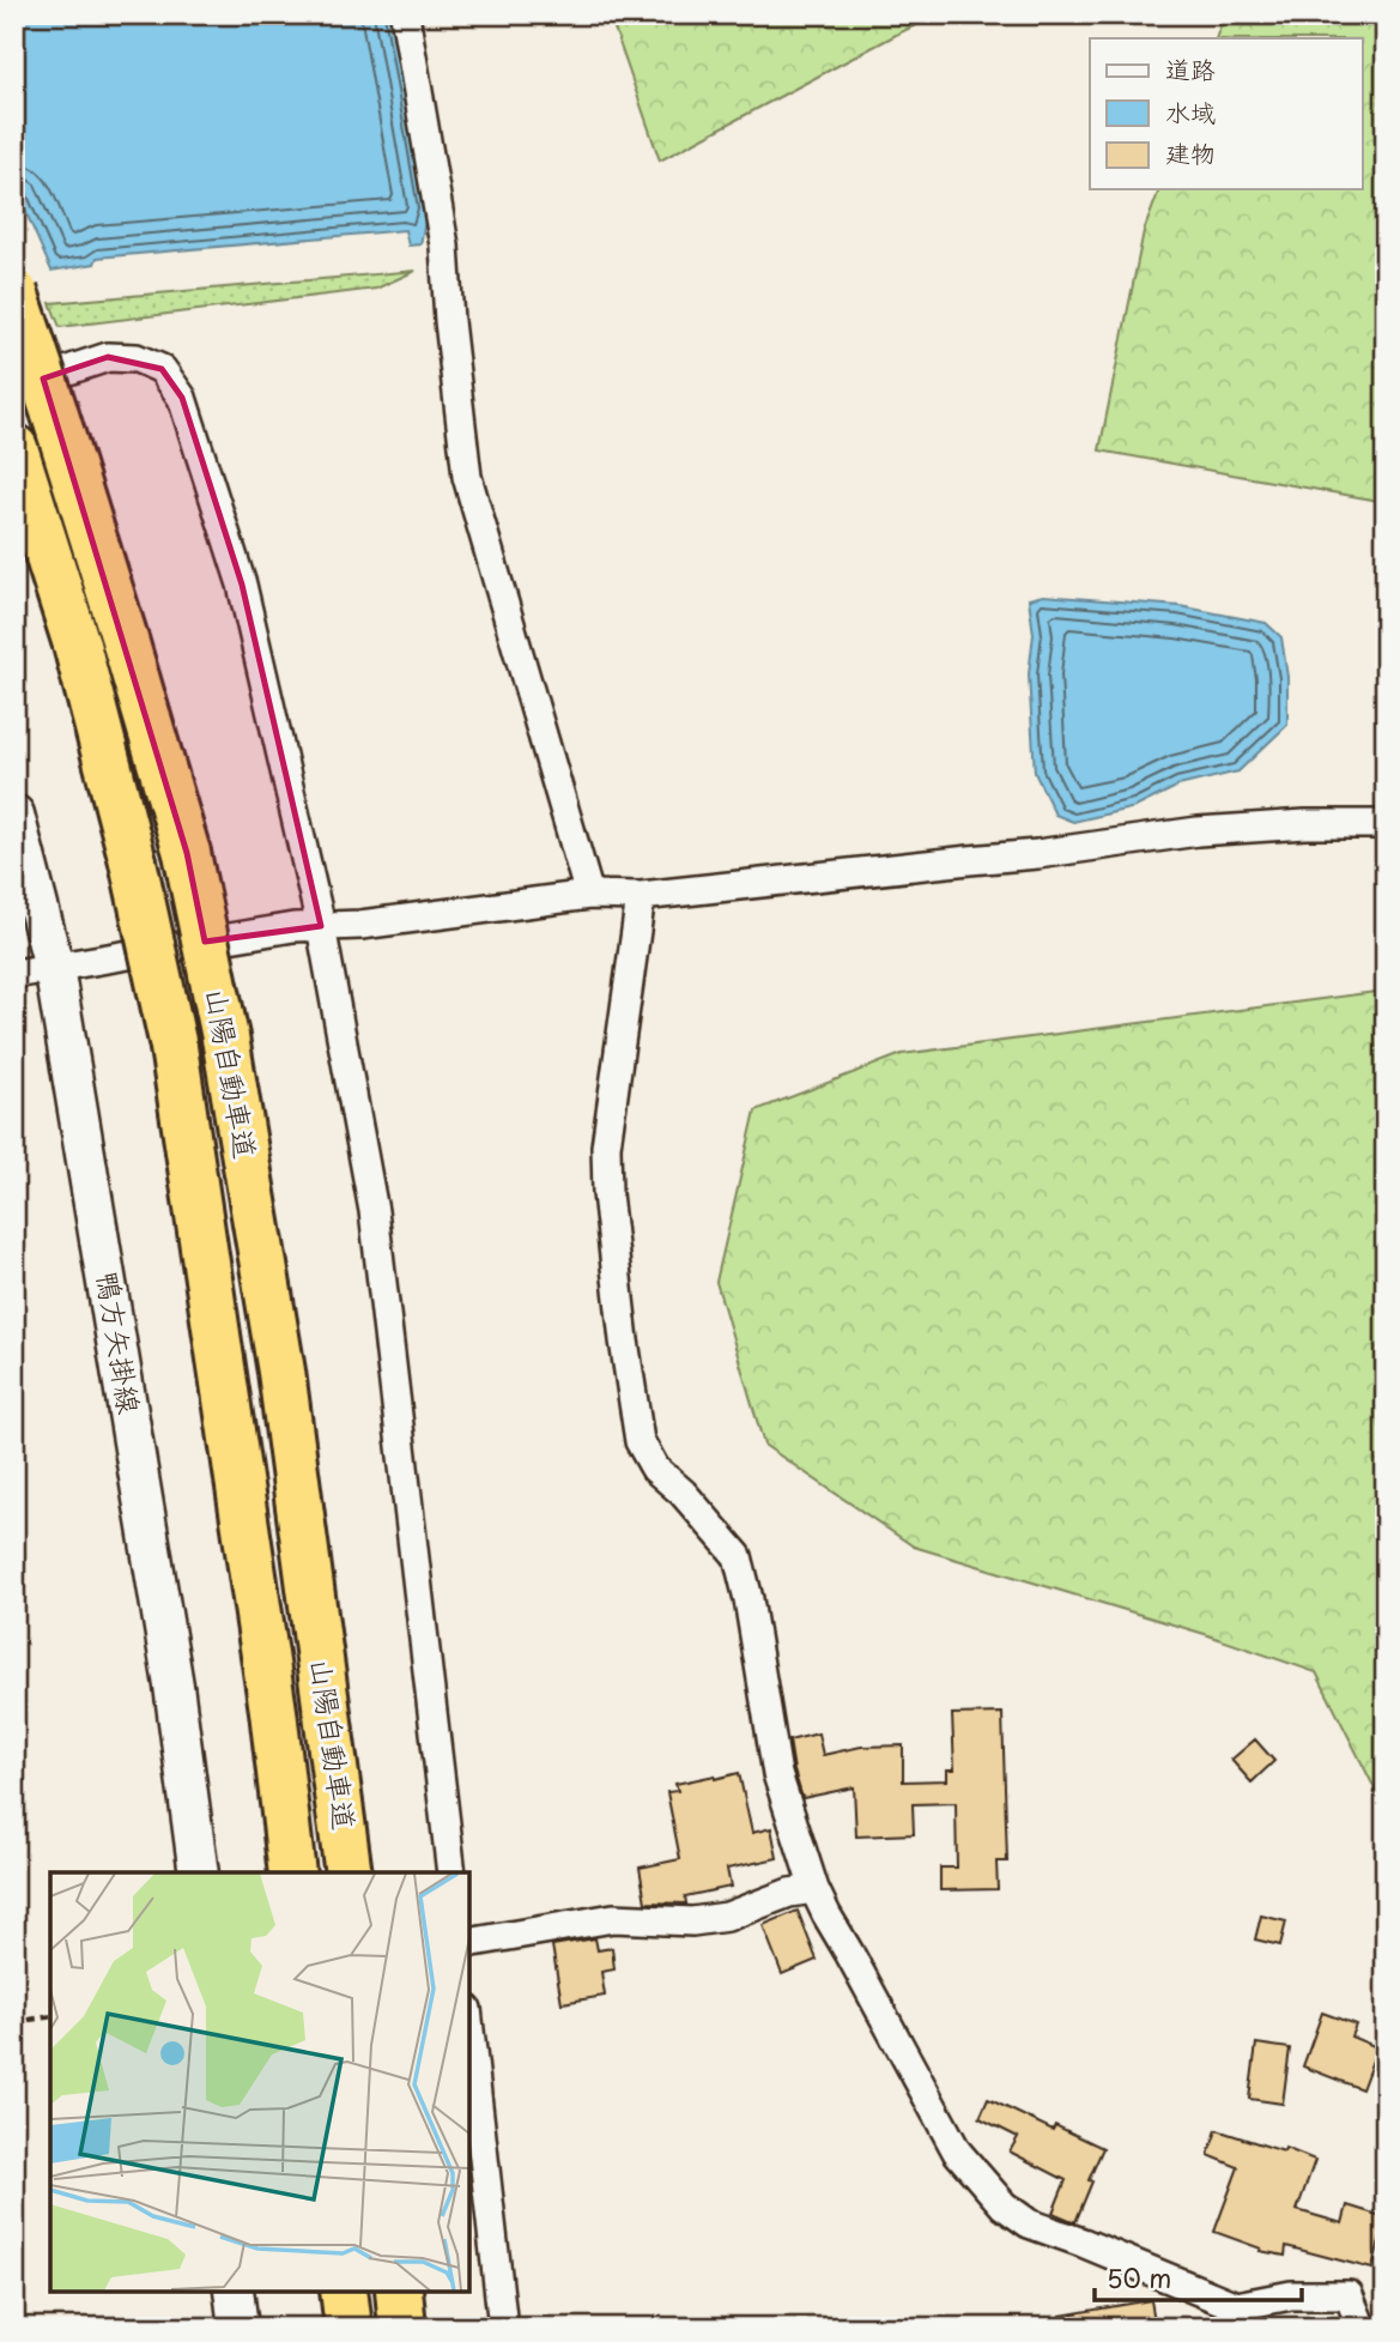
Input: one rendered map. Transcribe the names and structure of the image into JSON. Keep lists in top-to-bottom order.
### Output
{
  "streets": {
    "highway": ["山陽自動車道"],
    "main road": ["鴨方矢掛線"]
  },
  "legend": ["道路", "水域", "建物"],
  "scale_bar": "50 m"
}
